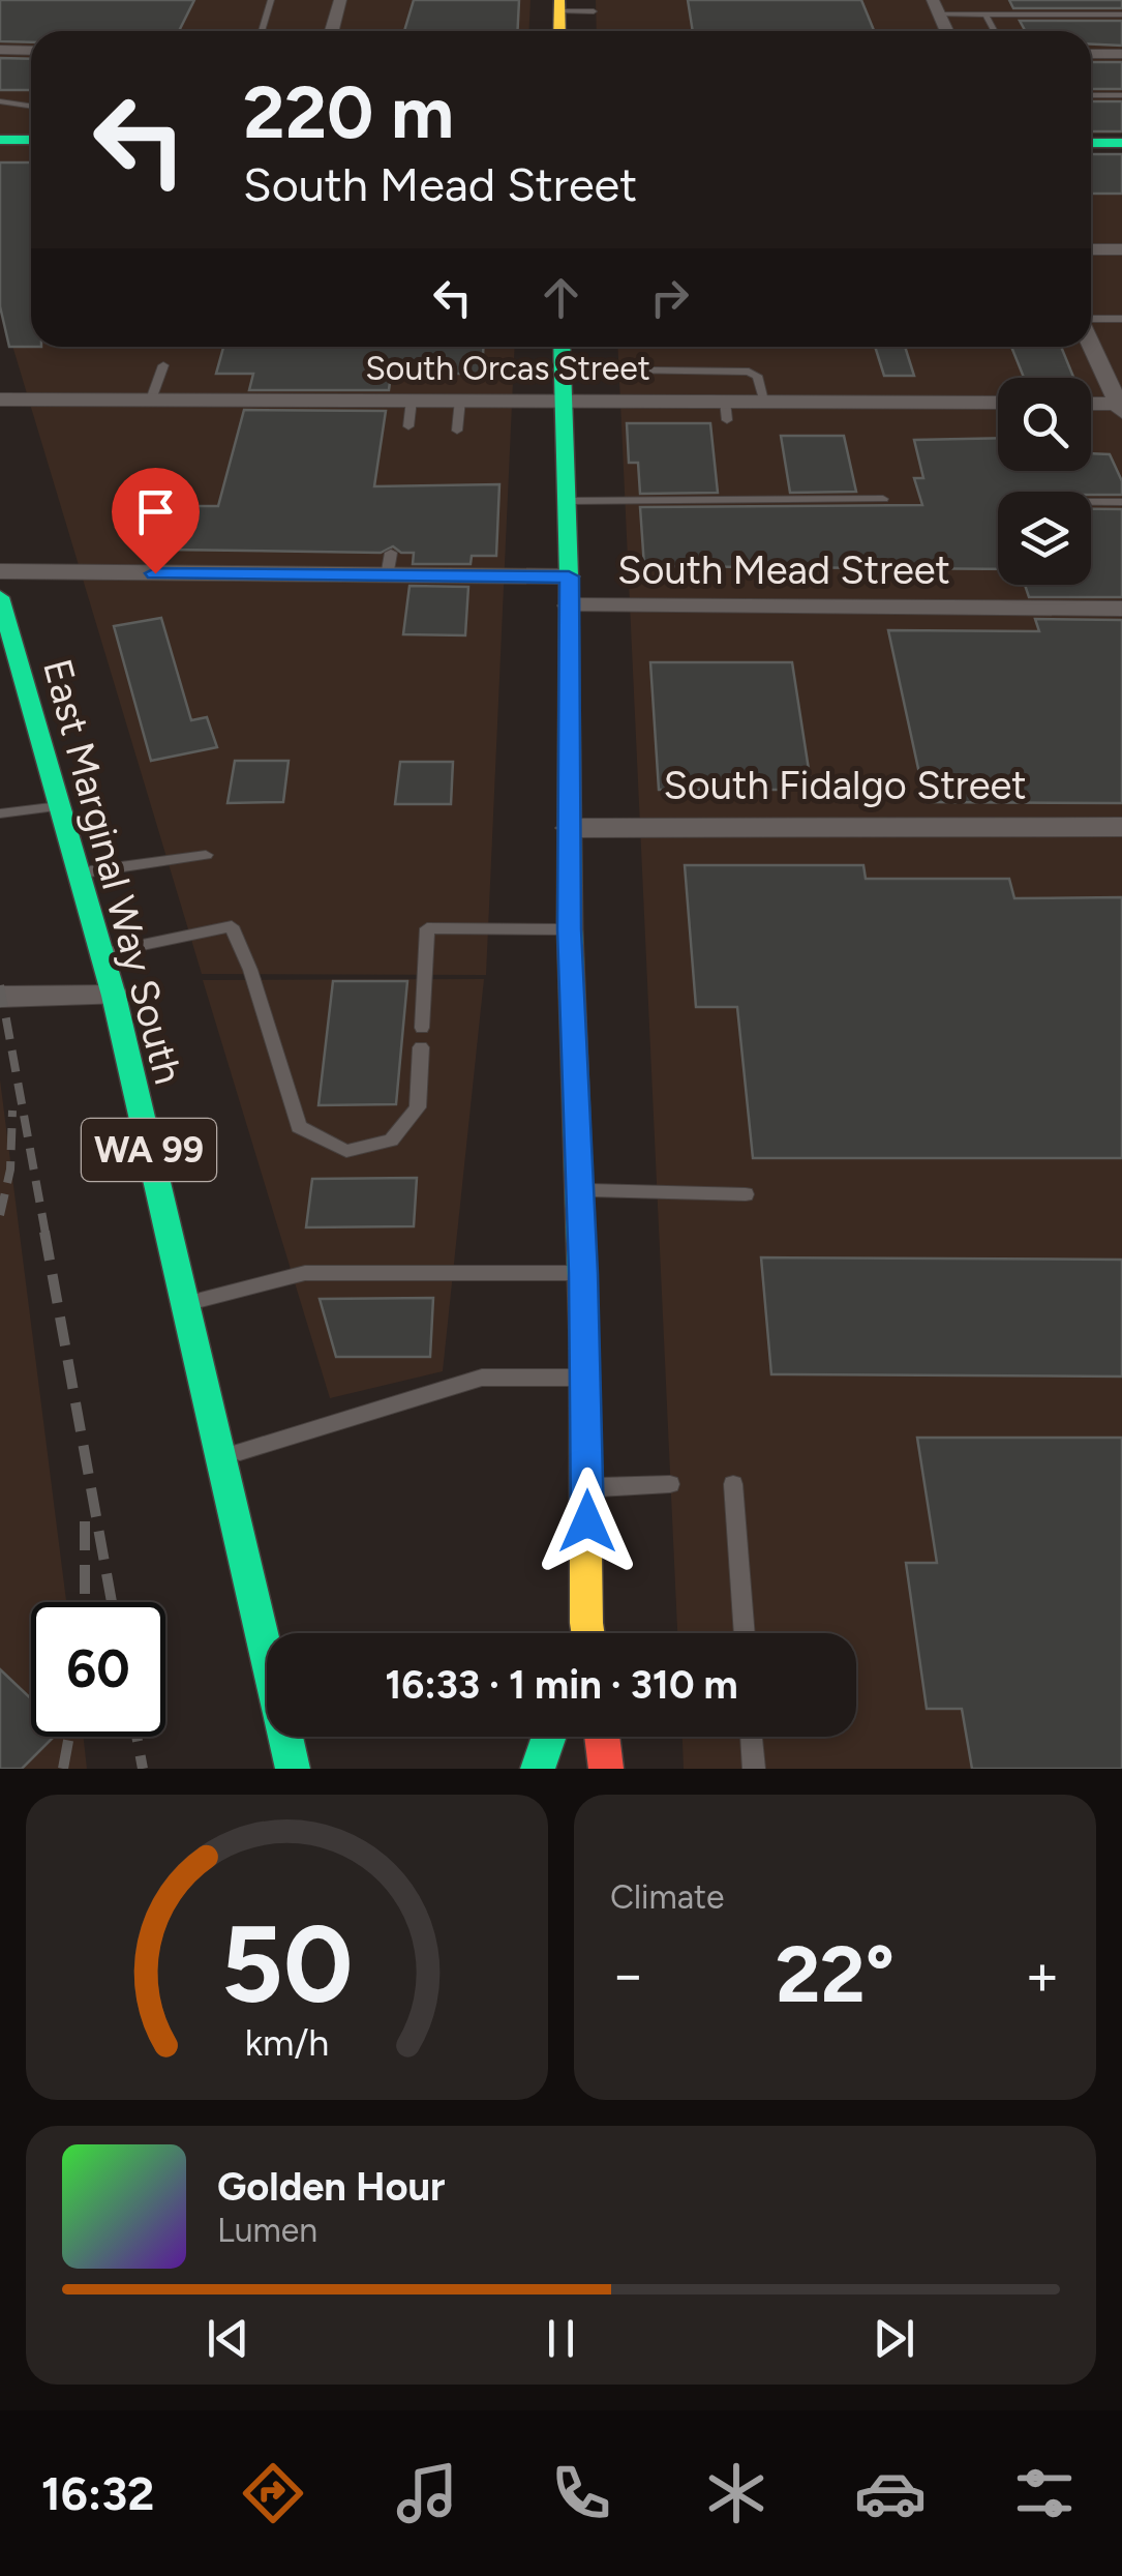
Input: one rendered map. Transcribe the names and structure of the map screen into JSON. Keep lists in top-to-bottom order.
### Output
{
  "streets": {
    "main road": ["East Marginal Way South", "WA 99"],
    "street": ["South Orcas Street", "South Mead Street", "South Fidalgo Street"]
  },
  "page": {
    "turn": ["220 m", "South Mead Street"],
    "limit": "60",
    "trip": "16:33 · 1 min · 310 m",
    "tile": "Climate",
    "heat": ["−", "22°", "+"],
    "song": ["Golden Hour", "Lumen"],
    "tabs": "16:32",
    "gauge": ["50", "km/h"]
  }
}
